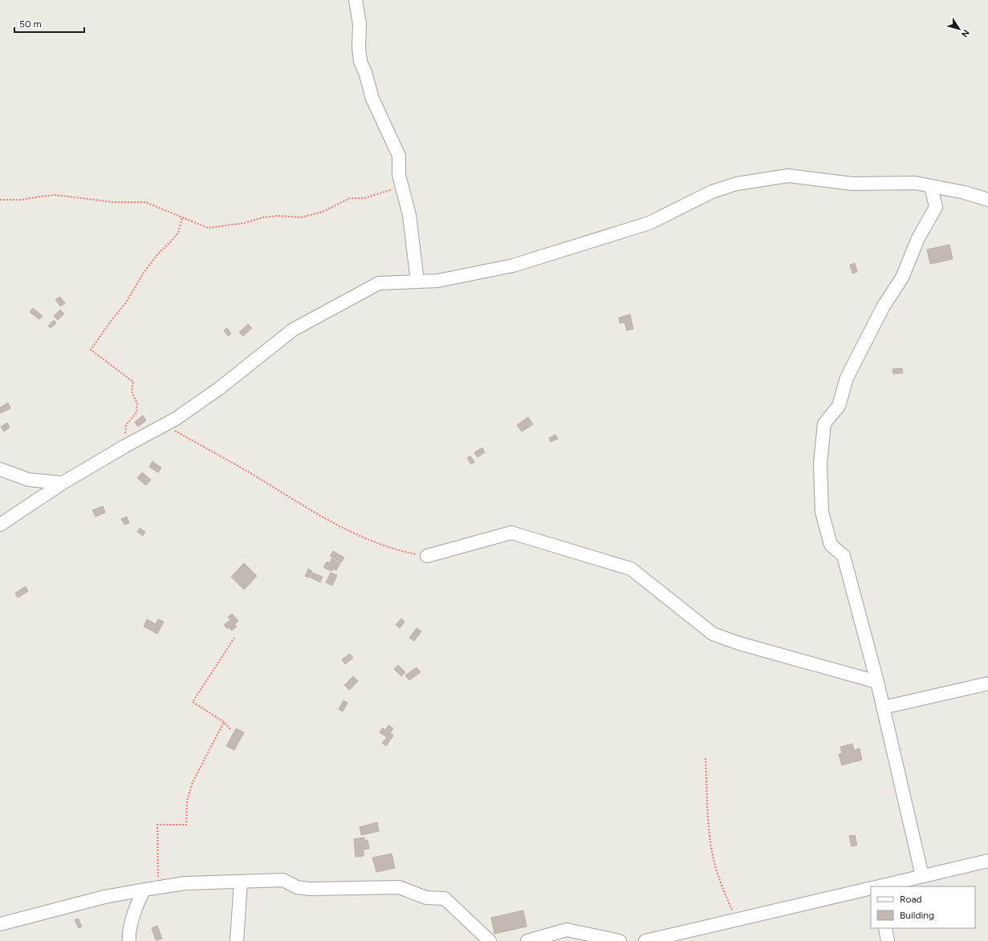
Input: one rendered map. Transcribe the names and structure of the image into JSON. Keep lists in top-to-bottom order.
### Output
{
  "legend": ["Road", "Building"],
  "scale_bar": "50 m",
  "north": "bottom right"
}
